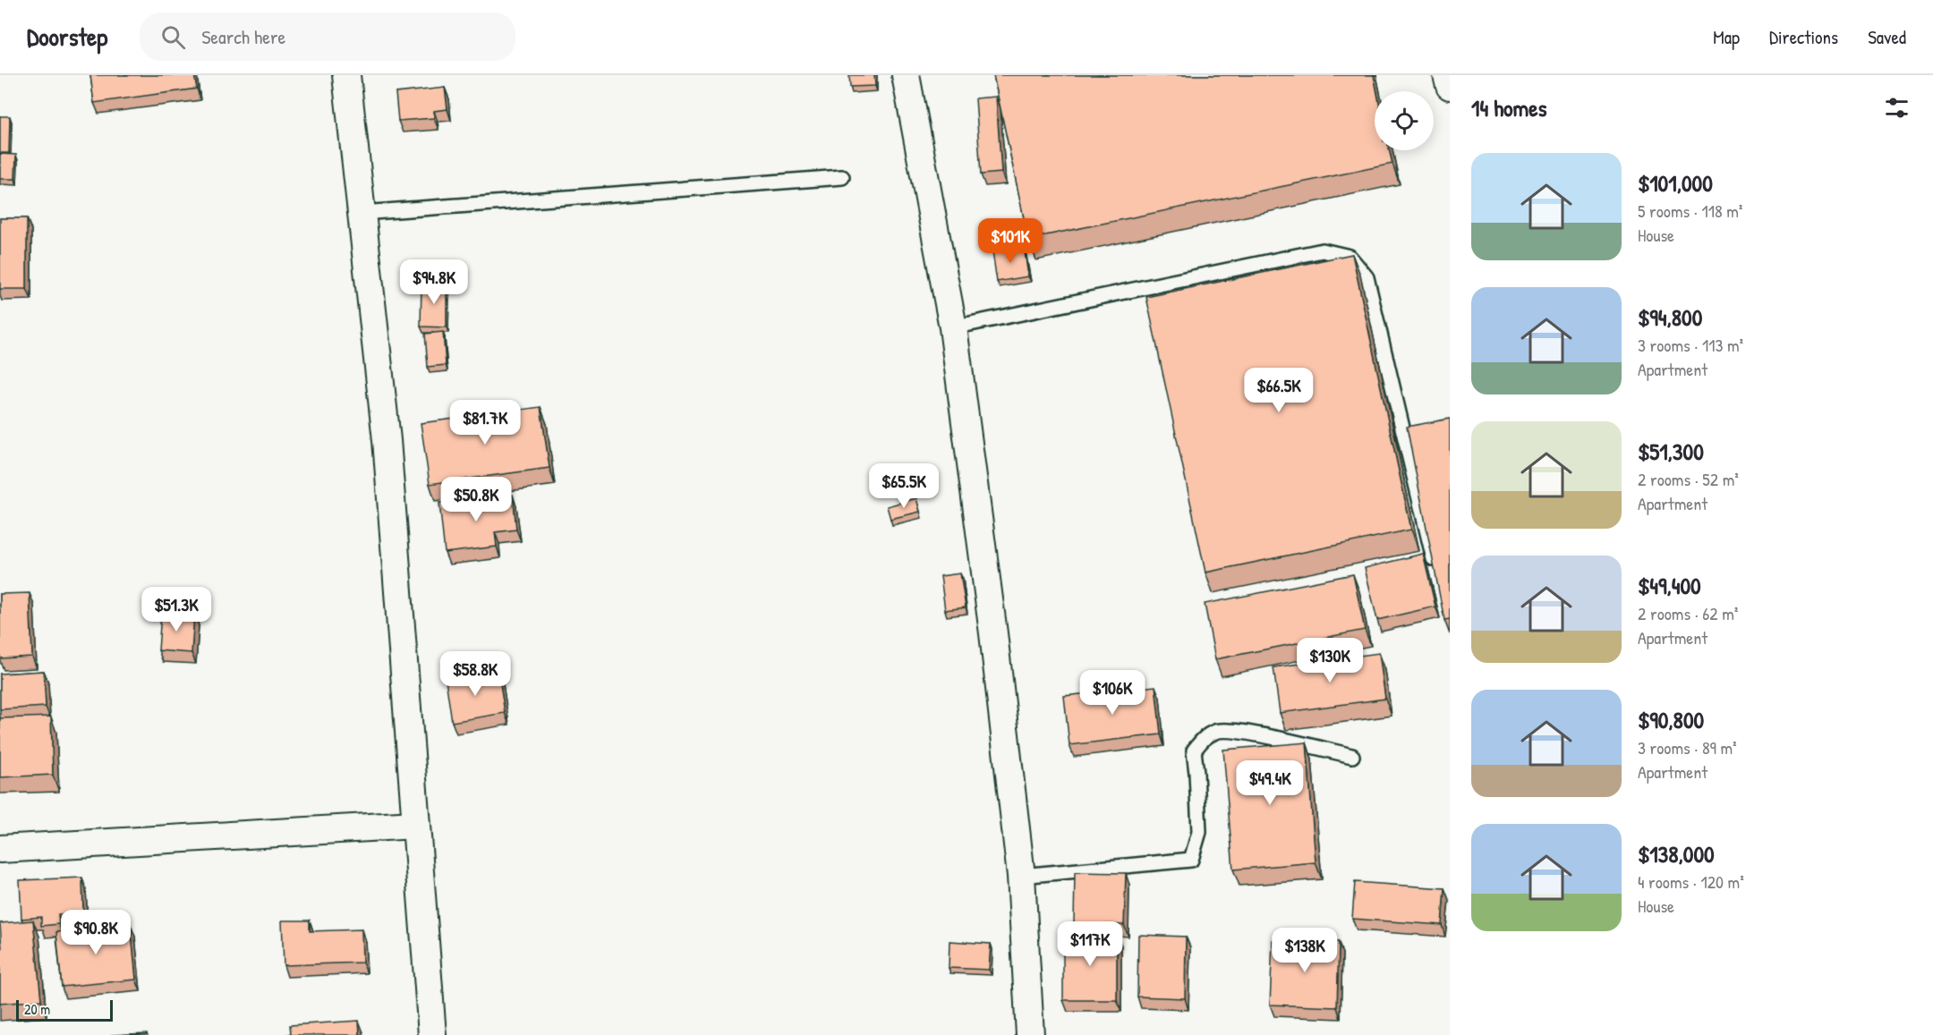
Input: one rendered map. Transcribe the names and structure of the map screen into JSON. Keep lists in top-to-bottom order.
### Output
{
  "scale_bar": "20 m",
  "page": {
    "header": "Doorstep",
    "search": "Search here",
    "nav": ["Map", "Directions", "Saved"],
    "heading": "14 homes",
    "list": [
      {
        "name": "$101,000",
        "note": "5 rooms · 118 m² · House"
      },
      {
        "name": "$94,800",
        "note": "3 rooms · 113 m² · Apartment"
      },
      {
        "name": "$51,300",
        "note": "2 rooms · 52 m² · Apartment"
      },
      {
        "name": "$49,400",
        "note": "2 rooms · 62 m² · Apartment"
      },
      {
        "name": "$90,800",
        "note": "3 rooms · 89 m² · Apartment"
      },
      {
        "name": "$138,000",
        "note": "4 rooms · 120 m² · House"
      }
    ],
    "price": [
      "$101K",
      "$94.8K",
      "$66.5K",
      "$81.7K",
      "$65.5K",
      "$50.8K",
      "$51.3K",
      "$130K",
      "$58.8K",
      "$106K",
      "$49.4K",
      "$90.8K",
      "$117K",
      "$138K"
    ],
    "scale": "20 m"
  }
}
